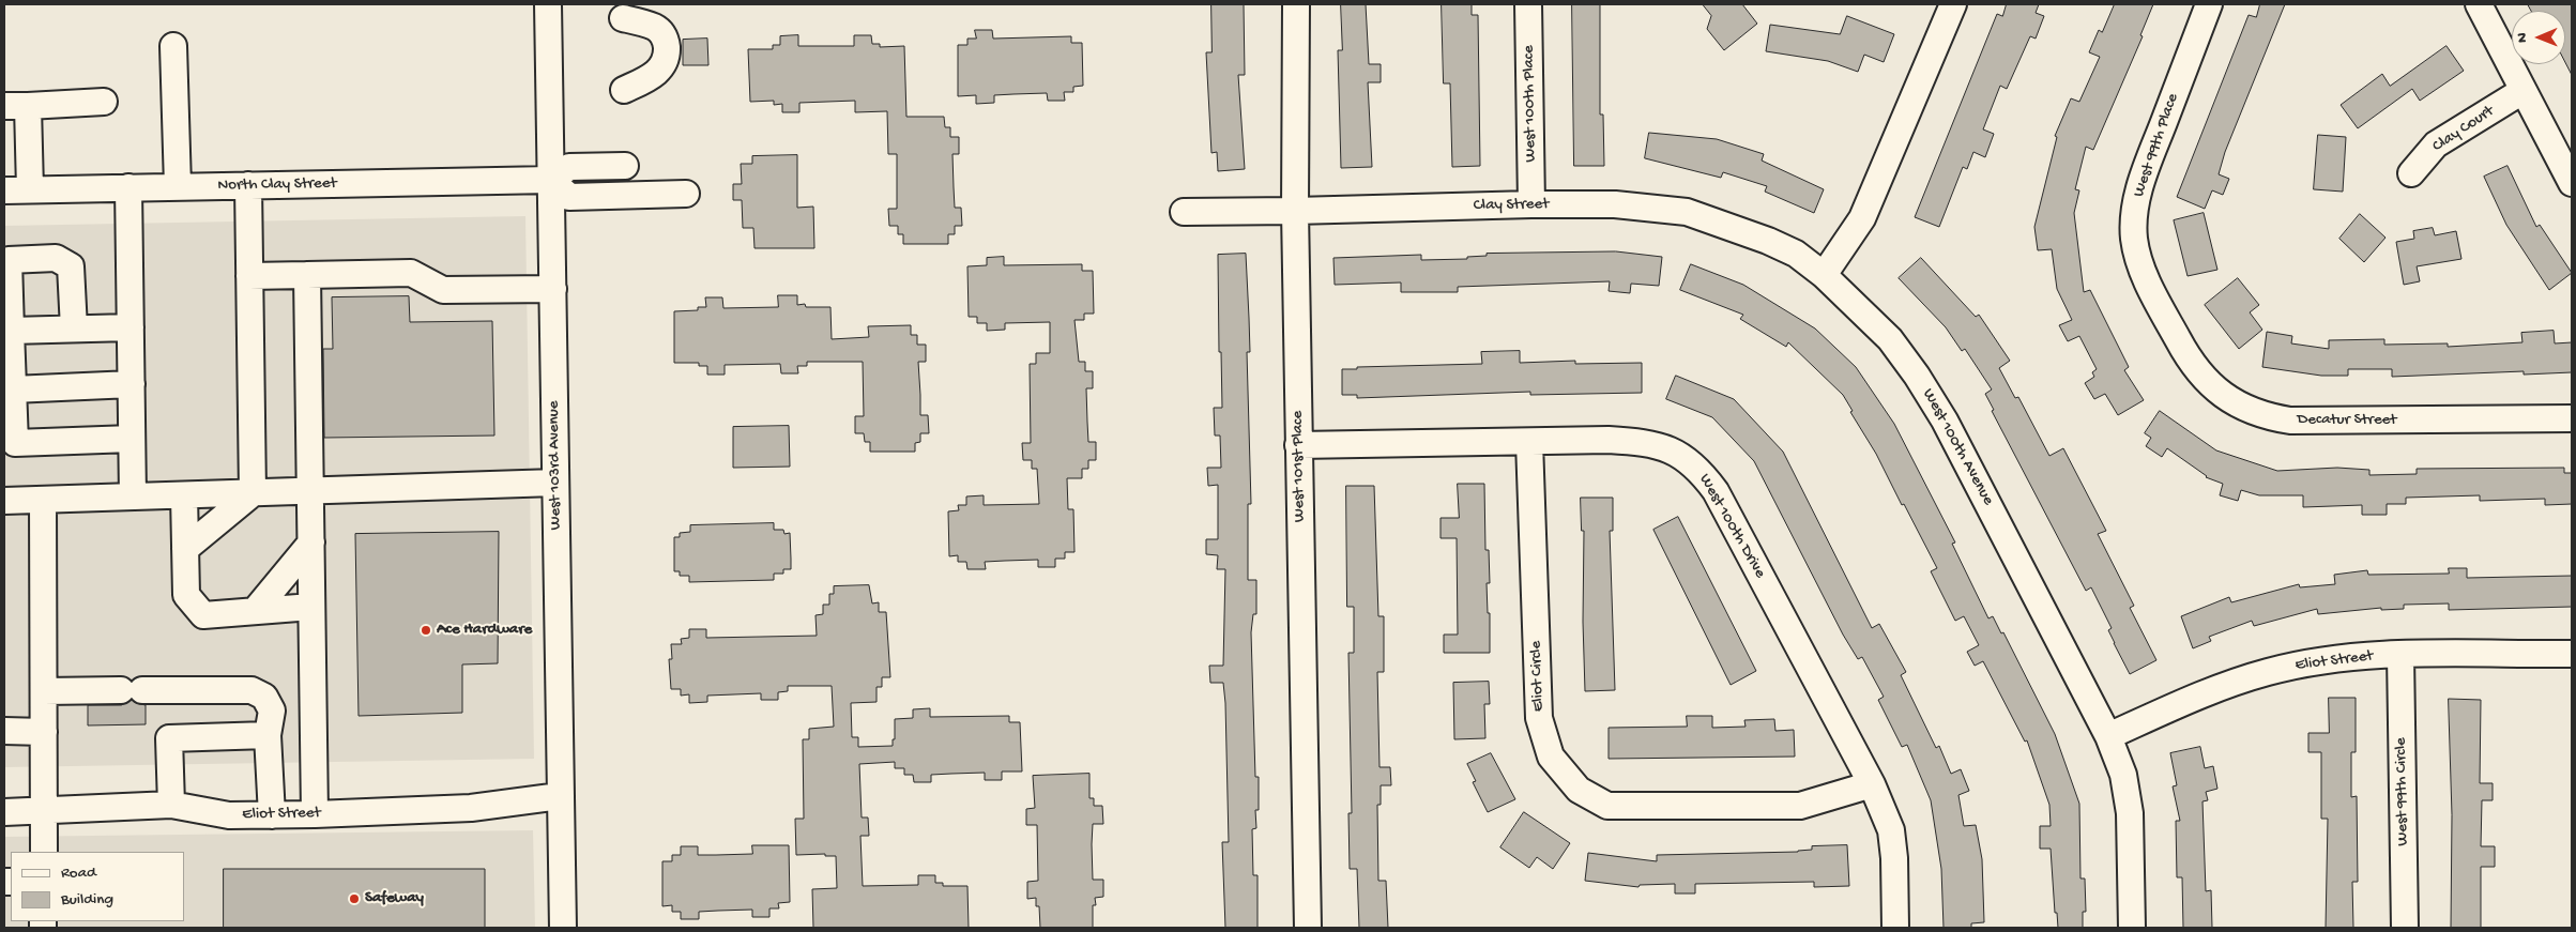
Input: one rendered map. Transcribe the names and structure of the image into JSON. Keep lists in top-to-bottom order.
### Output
{
  "streets": {
    "street": [
      "West 100th Place",
      "Clay Court",
      "West 99th Place",
      "North Clay Street",
      "Clay Street",
      "Decatur Street",
      "West 100th Avenue",
      "West 103rd Avenue",
      "West 101st Place",
      "West 100th Drive",
      "Eliot Street",
      "Eliot Circle",
      "West 99th Circle"
    ]
  },
  "crossings": [
    ["West 100th Place", "Clay Street"],
    ["West 99th Place", "Decatur Street"],
    ["North Clay Street", "West 103rd Avenue"],
    ["Clay Street", "West 100th Avenue"],
    ["Clay Street", "West 101st Place"],
    ["West 100th Avenue", "Eliot Street"],
    ["West 103rd Avenue", "Eliot Street"],
    ["West 101st Place", "West 100th Drive"],
    ["West 100th Drive", "Eliot Circle"],
    ["Eliot Street", "West 99th Circle"]
  ],
  "places": ["Ace Hardware", "Safeway"],
  "legend": ["Road", "Building"],
  "north": "left"
}
